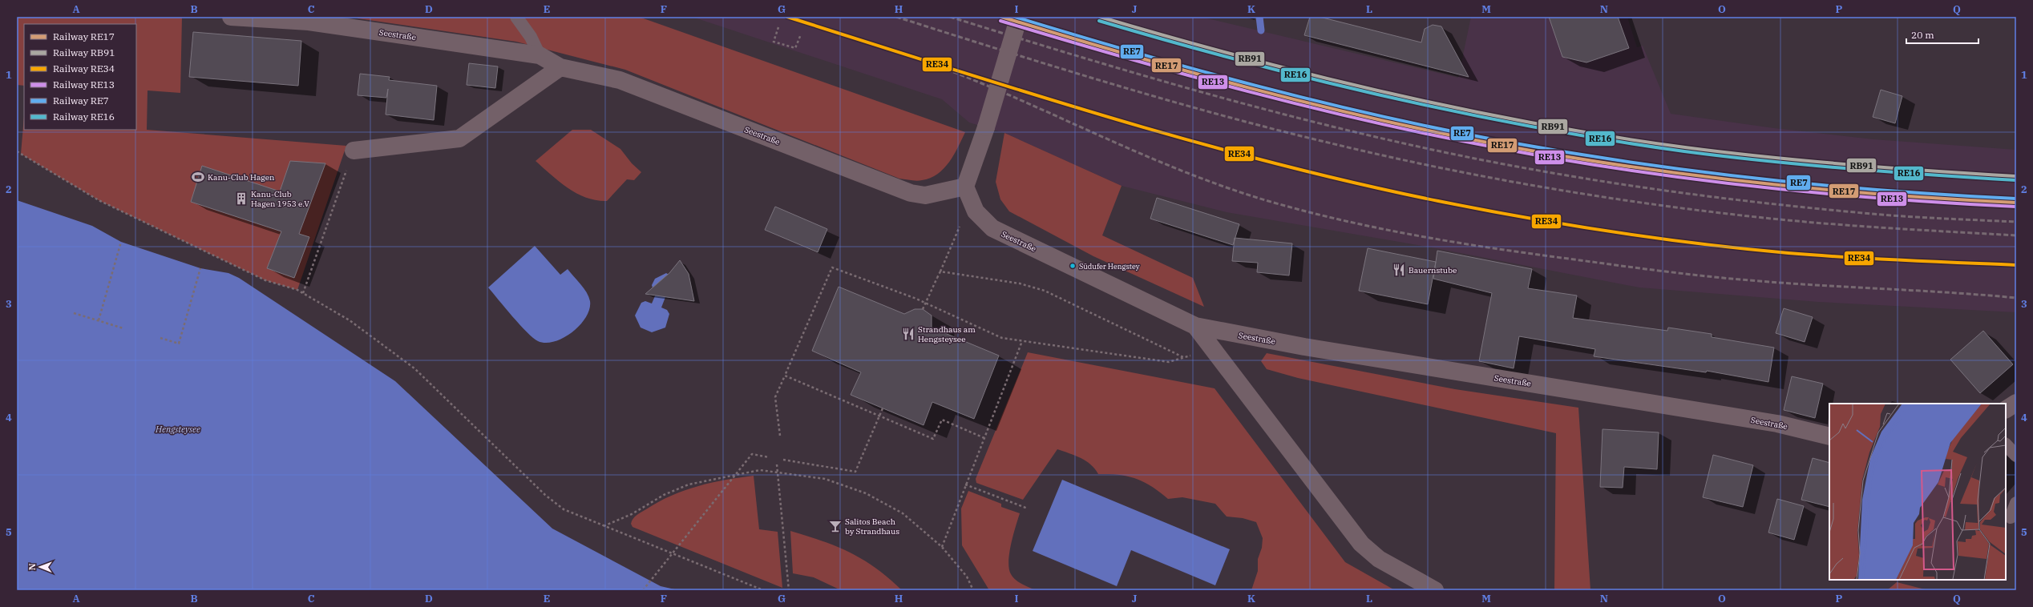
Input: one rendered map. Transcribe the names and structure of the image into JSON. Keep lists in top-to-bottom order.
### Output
{
  "streets": {
    "street": ["Seestraße"]
  },
  "water": ["Hengsteysee"],
  "places": {
    "sports": ["Kanu-Club Hagen"],
    "building": ["Kanu-Club Hagen 1953 e.V"],
    "other": ["Südufer Hengstey"],
    "restaurant": ["Bauernstube", "Strandhaus am Hengsteysee"],
    "bar": ["Salitos Beach by Strandhaus"]
  },
  "lines": [
    "rail line RE17",
    "rail line RB91",
    "rail line RE34",
    "rail line RE7",
    "rail line RE13",
    "rail line RE16"
  ],
  "legend": [
    "Railway RE17",
    "Railway RB91",
    "Railway RE34",
    "Railway RE13",
    "Railway RE7",
    "Railway RE16"
  ],
  "scale_bar": "20 m",
  "north": "left",
  "grid": {
    "columns": [
      "A",
      "B",
      "C",
      "D",
      "E",
      "F",
      "G",
      "H",
      "I",
      "J",
      "K",
      "L",
      "M",
      "N",
      "O",
      "P",
      "Q"
    ],
    "rows": [
      "1",
      "2",
      "3",
      "4",
      "5"
    ]
  }
}
